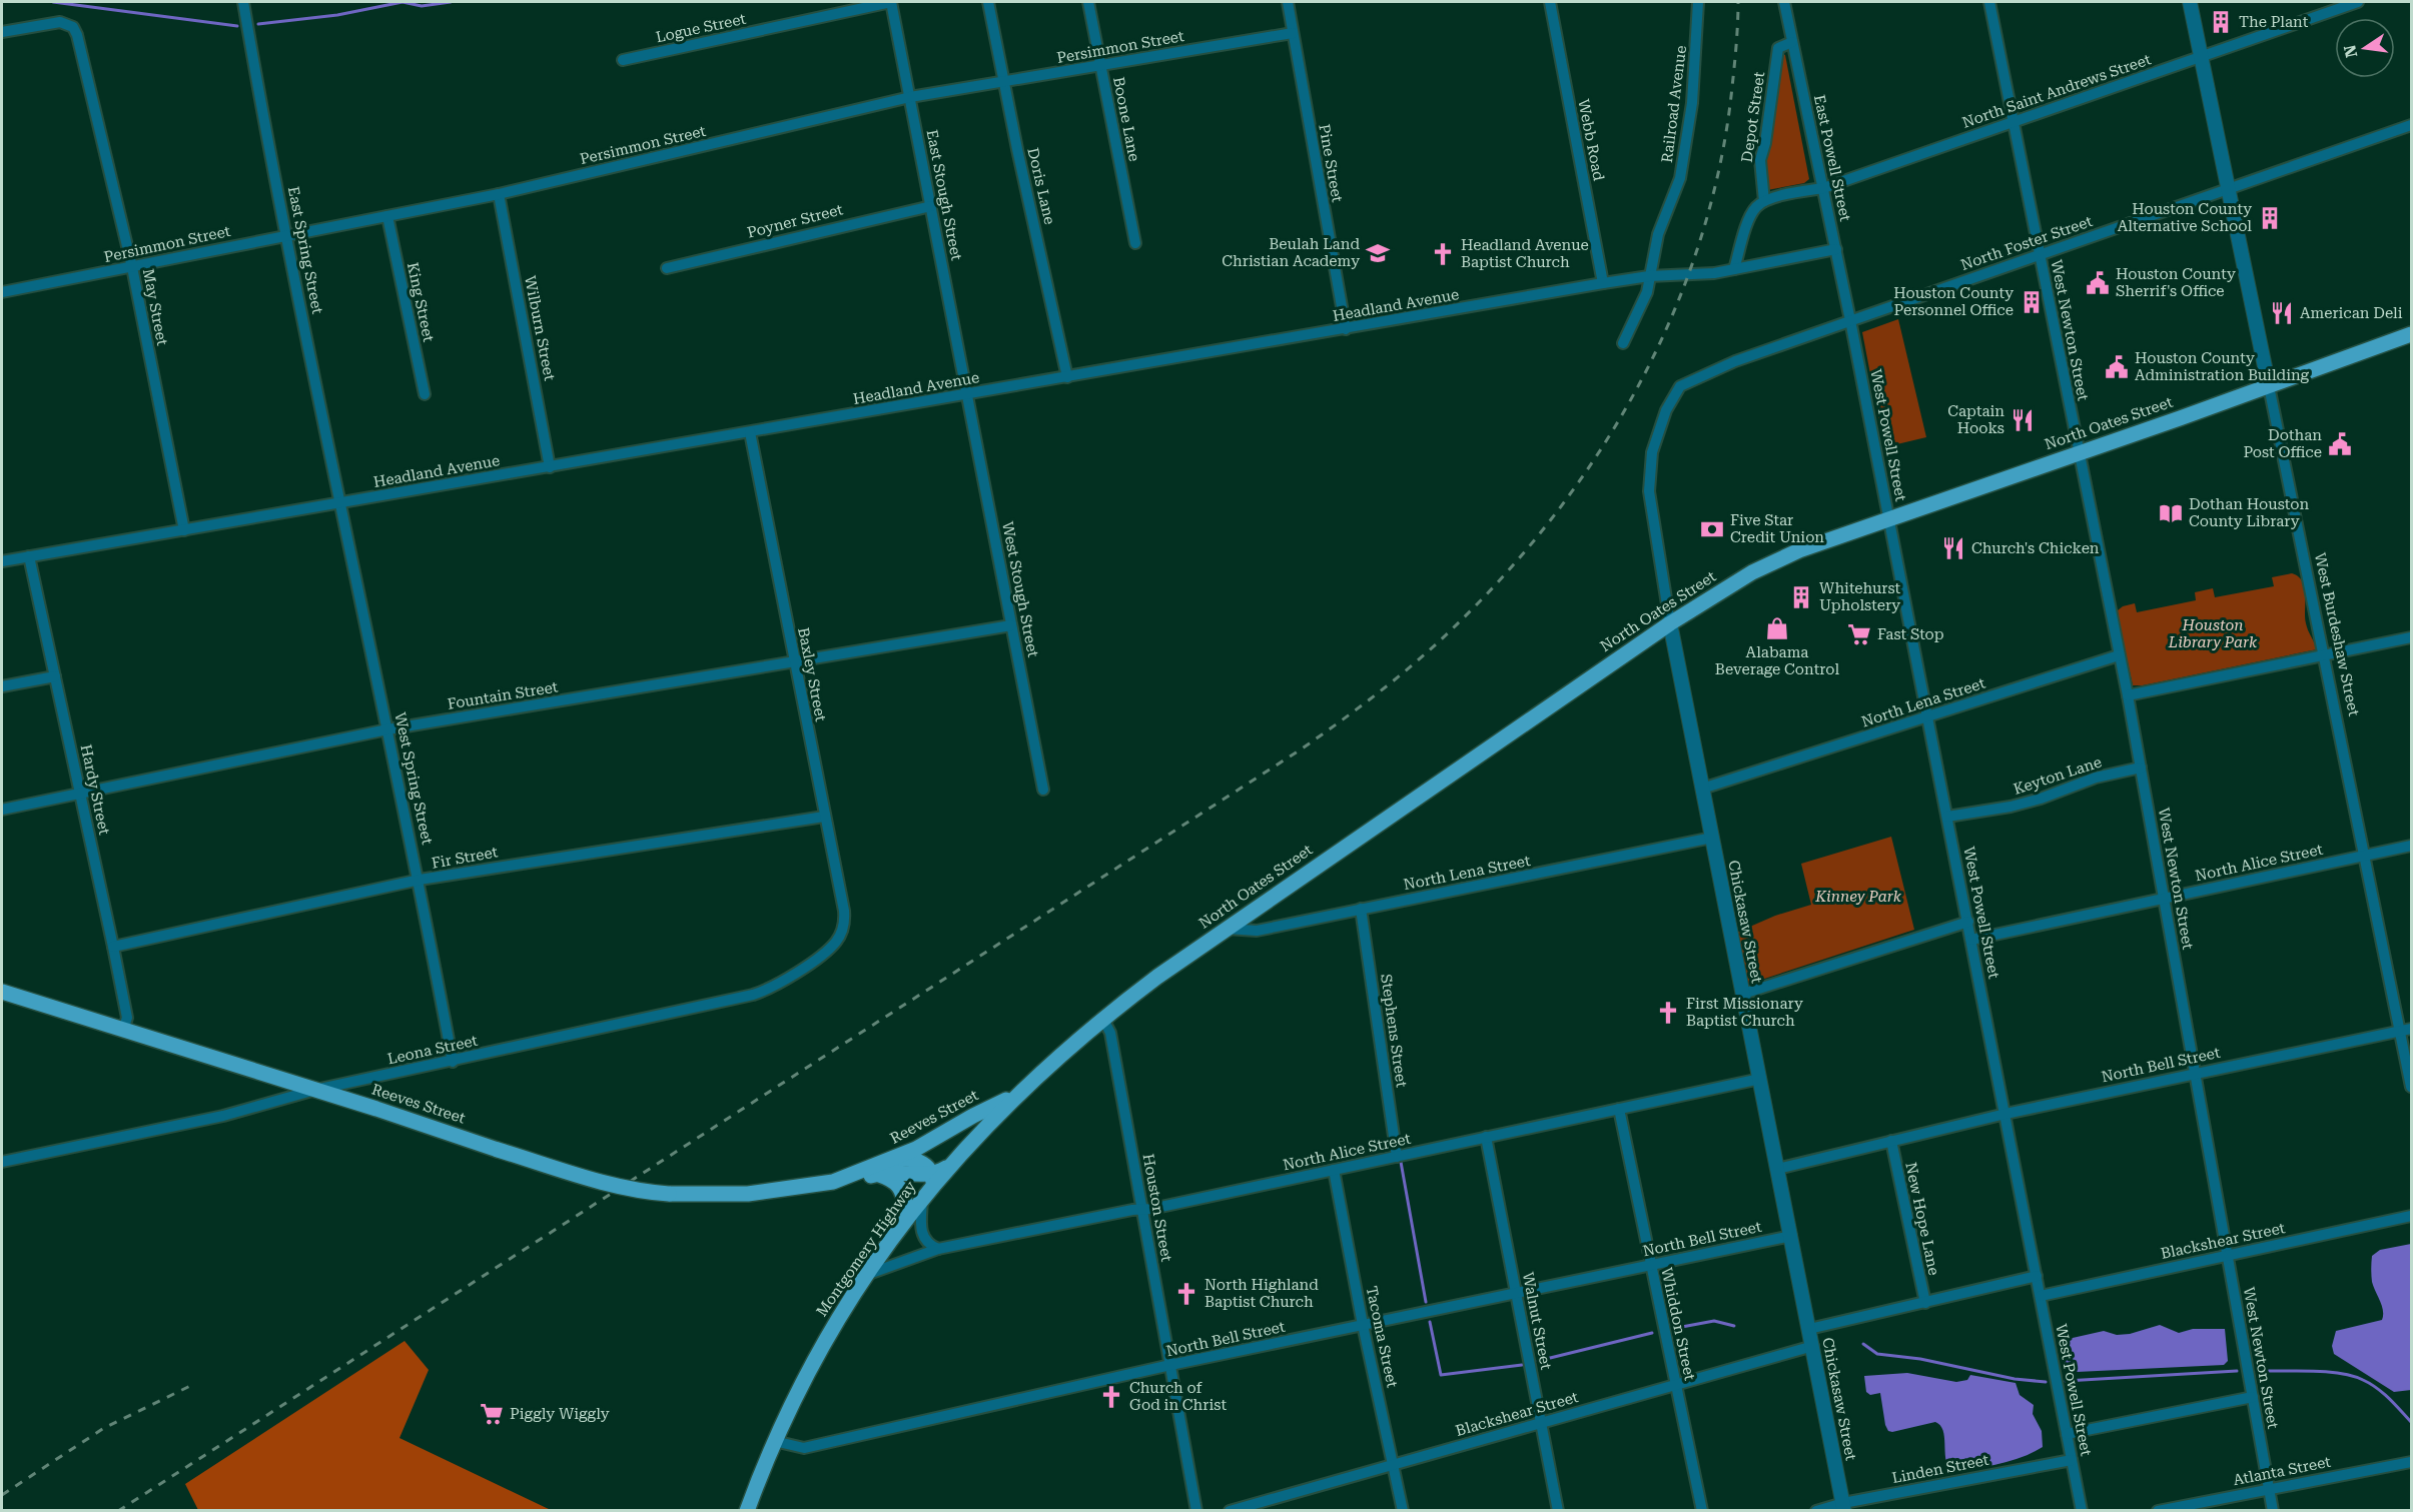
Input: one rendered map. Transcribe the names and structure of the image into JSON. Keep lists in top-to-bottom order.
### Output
{
  "streets": {
    "main road": ["North Oates Street", "Reeves Street", "Montgomery Highway"],
    "street": [
      "Logue Street",
      "Persimmon Street",
      "North Saint Andrews Street",
      "Railroad Avenue",
      "Depot Street",
      "Boone Lane",
      "Webb Road",
      "East Powell Street",
      "Pine Street",
      "Doris Lane",
      "East Stough Street",
      "Poyner Street",
      "North Foster Street",
      "East Spring Street",
      "King Street",
      "Headland Avenue",
      "May Street",
      "Wilburn Street",
      "West Newton Street",
      "West Powell Street",
      "West Stough Street",
      "West Burdeshaw Street",
      "Baxley Street",
      "Fountain Street",
      "North Lena Street",
      "Keyton Lane",
      "West Spring Street",
      "Hardy Street",
      "Fir Street",
      "North Alice Street",
      "Chickasaw Street",
      "Stephens Street",
      "Leona Street",
      "North Bell Street",
      "Houston Street",
      "New Hope Lane",
      "Blackshear Street",
      "Walnut Street",
      "Whiddon Street",
      "Tacoma Street",
      "Linden Street",
      "Atlanta Street"
    ]
  },
  "crossings": [
    ["Logue Street", "East Stough Street"],
    ["Persimmon Street", "Boone Lane"],
    ["Persimmon Street", "Pine Street"],
    ["Persimmon Street", "Doris Lane"],
    ["Persimmon Street", "East Stough Street"],
    ["Persimmon Street", "East Spring Street"],
    ["Persimmon Street", "King Street"],
    ["Persimmon Street", "May Street"],
    ["Persimmon Street", "Wilburn Street"],
    ["North Saint Andrews Street", "Depot Street"],
    ["North Saint Andrews Street", "East Powell Street"],
    ["North Saint Andrews Street", "West Newton Street"],
    ["North Saint Andrews Street", "West Burdeshaw Street"],
    ["Railroad Avenue", "Headland Avenue"],
    ["Depot Street", "East Powell Street"],
    ["Webb Road", "Headland Avenue"],
    ["East Powell Street", "North Foster Street"],
    ["East Powell Street", "Headland Avenue"],
    ["East Powell Street", "West Powell Street"],
    ["Pine Street", "Headland Avenue"],
    ["Doris Lane", "Headland Avenue"],
    ["East Stough Street", "Poyner Street"],
    ["East Stough Street", "Headland Avenue"],
    ["East Stough Street", "West Stough Street"],
    ["North Foster Street", "West Newton Street"],
    ["North Foster Street", "West Powell Street"],
    ["North Foster Street", "West Burdeshaw Street"],
    ["North Foster Street", "Chickasaw Street"],
    ["East Spring Street", "Headland Avenue"],
    ["East Spring Street", "West Spring Street"],
    ["Headland Avenue", "May Street"],
    ["Headland Avenue", "Wilburn Street"],
    ["Headland Avenue", "West Stough Street"],
    ["Headland Avenue", "Baxley Street"],
    ["Headland Avenue", "West Spring Street"],
    ["Headland Avenue", "Hardy Street"],
    ["West Newton Street", "North Oates Street"],
    ["West Newton Street", "North Lena Street"],
    ["West Newton Street", "Keyton Lane"],
    ["West Newton Street", "North Alice Street"],
    ["West Newton Street", "North Bell Street"],
    ["West Newton Street", "Blackshear Street"],
    ["West Newton Street", "Atlanta Street"],
    ["North Oates Street", "West Powell Street"],
    ["North Oates Street", "West Burdeshaw Street"],
    ["North Oates Street", "North Lena Street"],
    ["North Oates Street", "Chickasaw Street"],
    ["North Oates Street", "Reeves Street"],
    ["North Oates Street", "Houston Street"],
    ["North Oates Street", "Montgomery Highway"],
    ["West Powell Street", "North Lena Street"],
    ["West Powell Street", "Keyton Lane"],
    ["West Powell Street", "North Alice Street"],
    ["West Powell Street", "North Bell Street"],
    ["West Powell Street", "Blackshear Street"],
    ["West Powell Street", "Linden Street"],
    ["West Stough Street", "Fountain Street"],
    ["West Burdeshaw Street", "North Alice Street"],
    ["West Burdeshaw Street", "North Bell Street"],
    ["Baxley Street", "Fountain Street"],
    ["Baxley Street", "Fir Street"],
    ["Baxley Street", "Leona Street"],
    ["Fountain Street", "West Spring Street"],
    ["Fountain Street", "Hardy Street"],
    ["North Lena Street", "Chickasaw Street"],
    ["North Lena Street", "Stephens Street"],
    ["West Spring Street", "Fir Street"],
    ["West Spring Street", "Leona Street"],
    ["Hardy Street", "Fir Street"],
    ["Hardy Street", "Reeves Street"],
    ["North Alice Street", "Chickasaw Street"],
    ["North Alice Street", "Stephens Street"],
    ["North Alice Street", "Houston Street"],
    ["North Alice Street", "Montgomery Highway"],
    ["North Alice Street", "Walnut Street"],
    ["North Alice Street", "Whiddon Street"],
    ["North Alice Street", "Tacoma Street"],
    ["Chickasaw Street", "North Bell Street"],
    ["Chickasaw Street", "Blackshear Street"],
    ["Chickasaw Street", "Linden Street"],
    ["Leona Street", "Reeves Street"],
    ["North Bell Street", "Houston Street"],
    ["North Bell Street", "New Hope Lane"],
    ["North Bell Street", "Montgomery Highway"],
    ["North Bell Street", "Walnut Street"],
    ["North Bell Street", "Whiddon Street"],
    ["North Bell Street", "Tacoma Street"],
    ["Reeves Street", "Montgomery Highway"],
    ["Blackshear Street", "Walnut Street"],
    ["Blackshear Street", "Whiddon Street"],
    ["Blackshear Street", "Tacoma Street"]
  ],
  "parks": ["Houston Library Park", "Kinney Park"],
  "places": {
    "building": [
      "The Plant",
      "Houston County Alternative School",
      "Houston County Personnel Office",
      "Whitehurst Upholstery"
    ],
    "school or university": ["Beulah Land Christian Academy"],
    "church": [
      "Headland Avenue Baptist Church",
      "First Missionary Baptist Church",
      "North Highland Baptist Church",
      "Church of God in Christ"
    ],
    "public building": ["Houston County Sherrif's Office", "Houston County Administration Building", "Dothan Post Office"],
    "restaurant": ["American Deli", "Captain Hooks", "Church's Chicken"],
    "library": ["Dothan Houston County Library"],
    "bank": ["Five Star Credit Union"],
    "shop": ["Alabama Beverage Control"],
    "supermarket": ["Fast Stop", "Piggly Wiggly"]
  },
  "north": "left"
}
